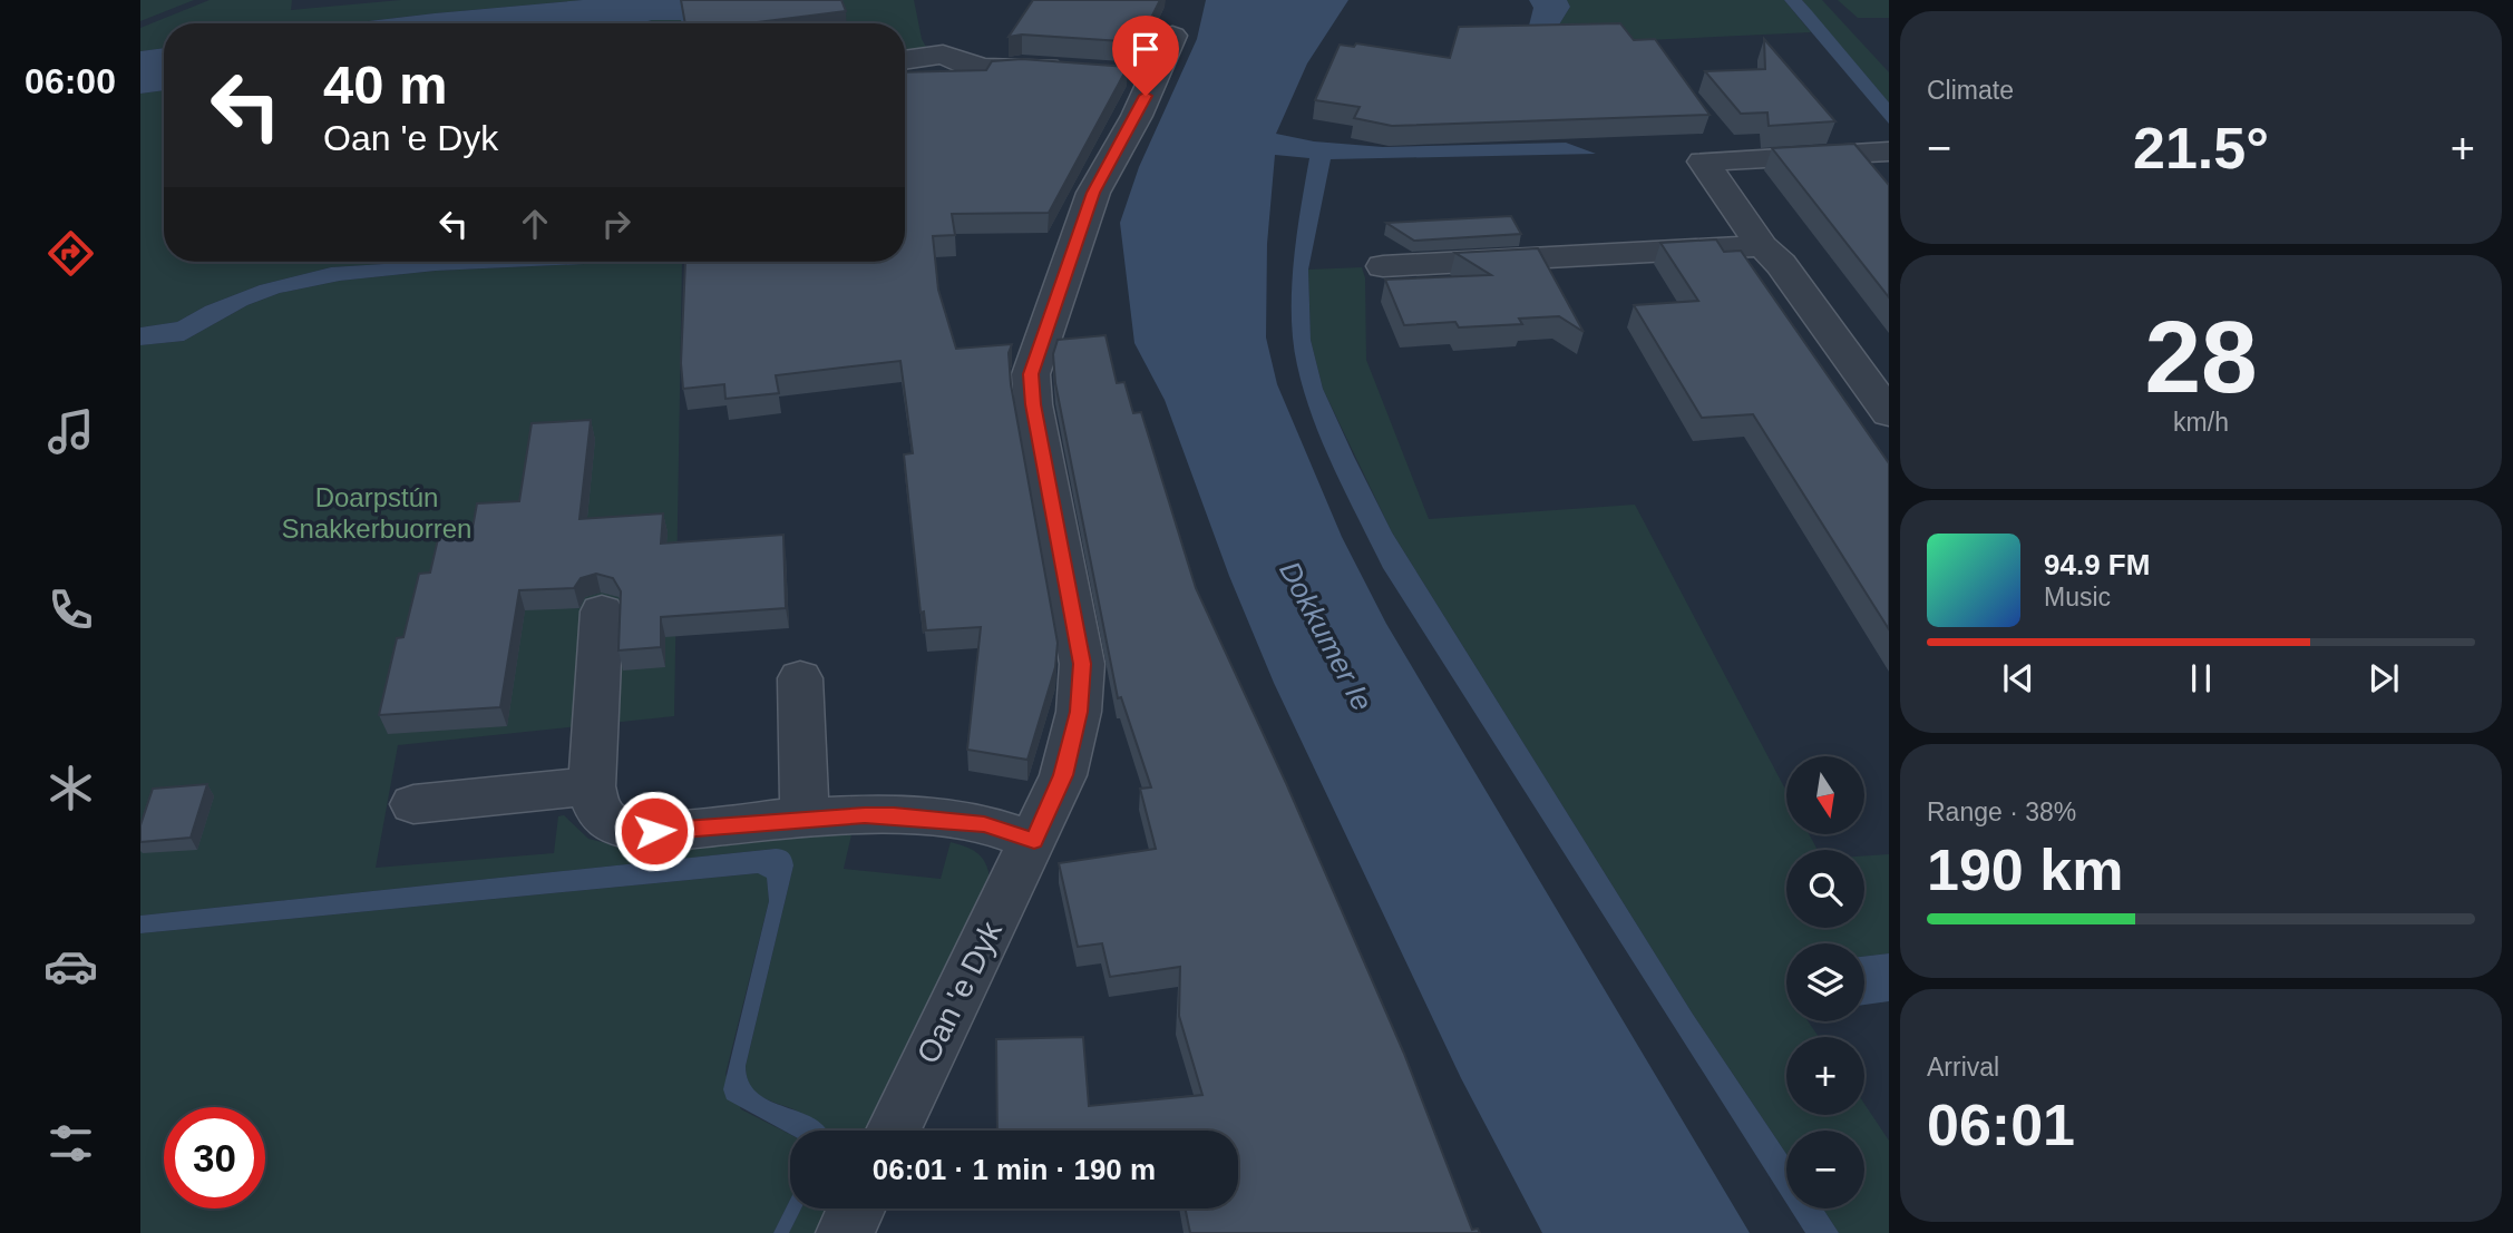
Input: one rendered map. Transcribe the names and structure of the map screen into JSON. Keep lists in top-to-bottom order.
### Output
{
  "streets": {
    "street": ["Oan 'e Dyk"]
  },
  "water": ["Dokkumer Ie"],
  "parks": ["Doarpstún Snakkerbuorren"],
  "north": "bottom",
  "page": {
    "tabs": "06:00",
    "tile": [
      "Climate",
      ["28", "km/h"],
      ["Range · 38%", "190 km"],
      ["Arrival", "06:01"]
    ],
    "turn": ["40 m", "Oan 'e Dyk"],
    "heat": ["−", "21.5°", "+"],
    "song": ["94.9 FM", "Music"],
    "map_buttons": ["+", "−"],
    "limit": "30",
    "trip": "06:01 · 1 min · 190 m"
  }
}
